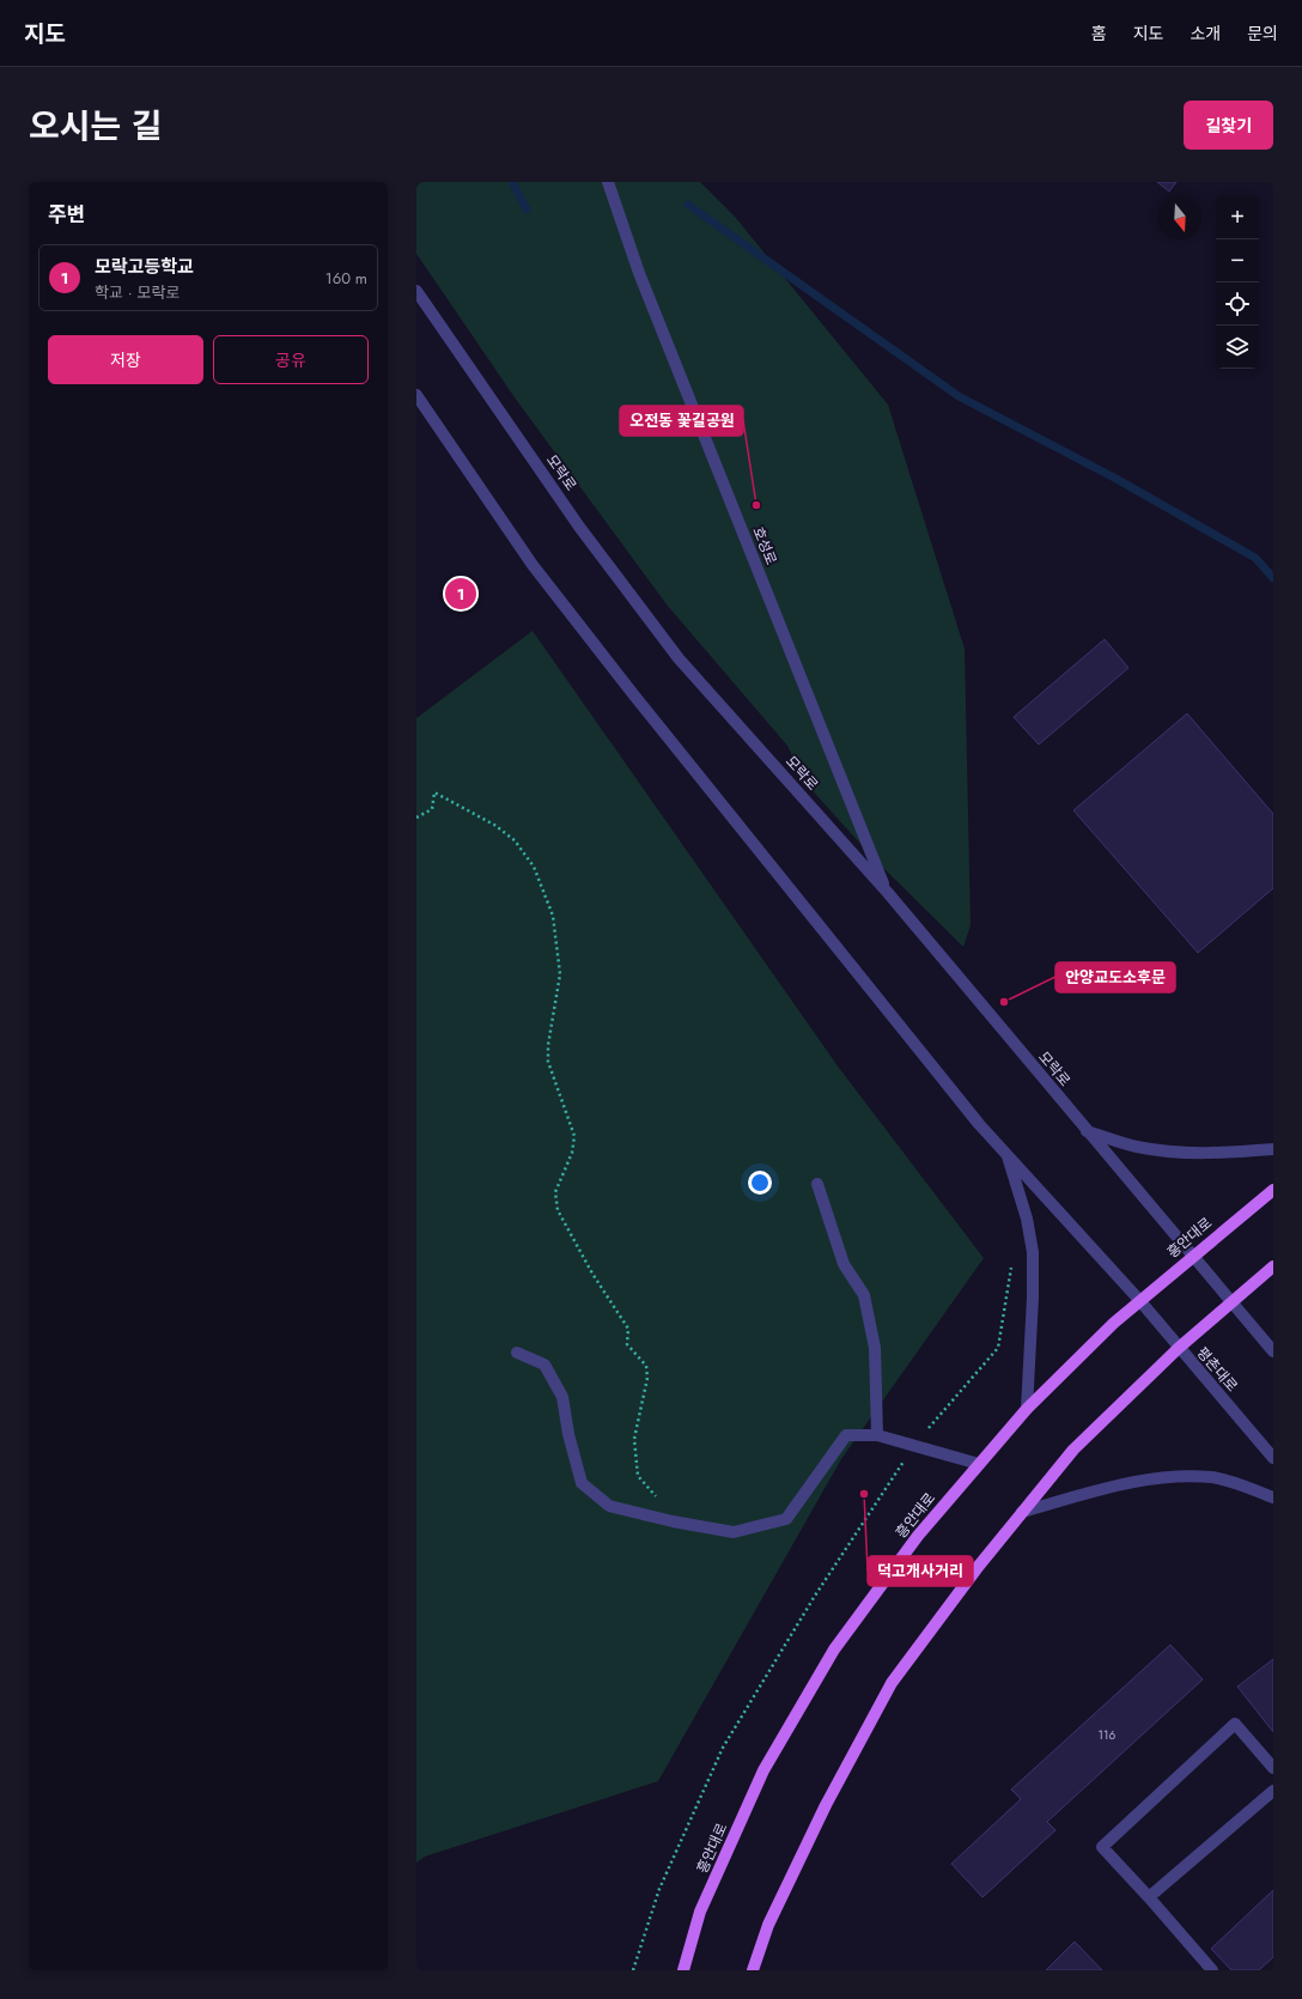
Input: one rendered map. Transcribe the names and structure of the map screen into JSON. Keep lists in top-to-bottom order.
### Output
{
  "streets": {
    "main road": ["흥안대로"],
    "street": ["모락로", "호성로", "평촌대로"]
  },
  "crossings": [
    ["모락로", "호성로"],
    ["모락로", "흥안대로"],
    ["흥안대로", "평촌대로"]
  ],
  "places": ["오전동 꽃길공원", "안양교도소후문", "덕고개사거리"],
  "house_numbers": ["116"],
  "north": "bottom",
  "page": {
    "header": "지도",
    "nav": [
      "홈",
      "지도",
      "소개",
      "문의"
    ],
    "title": "오시는 길",
    "buttons": [
      "길찾기",
      ["저장", "공유"]
    ],
    "heading": "주변",
    "map_buttons": ["+", "−"],
    "list": [
      {
        "mark": "1",
        "name": "모락고등학교",
        "note": "학교 · 모락로",
        "value": "160 m"
      }
    ],
    "pins": "1"
  }
}
